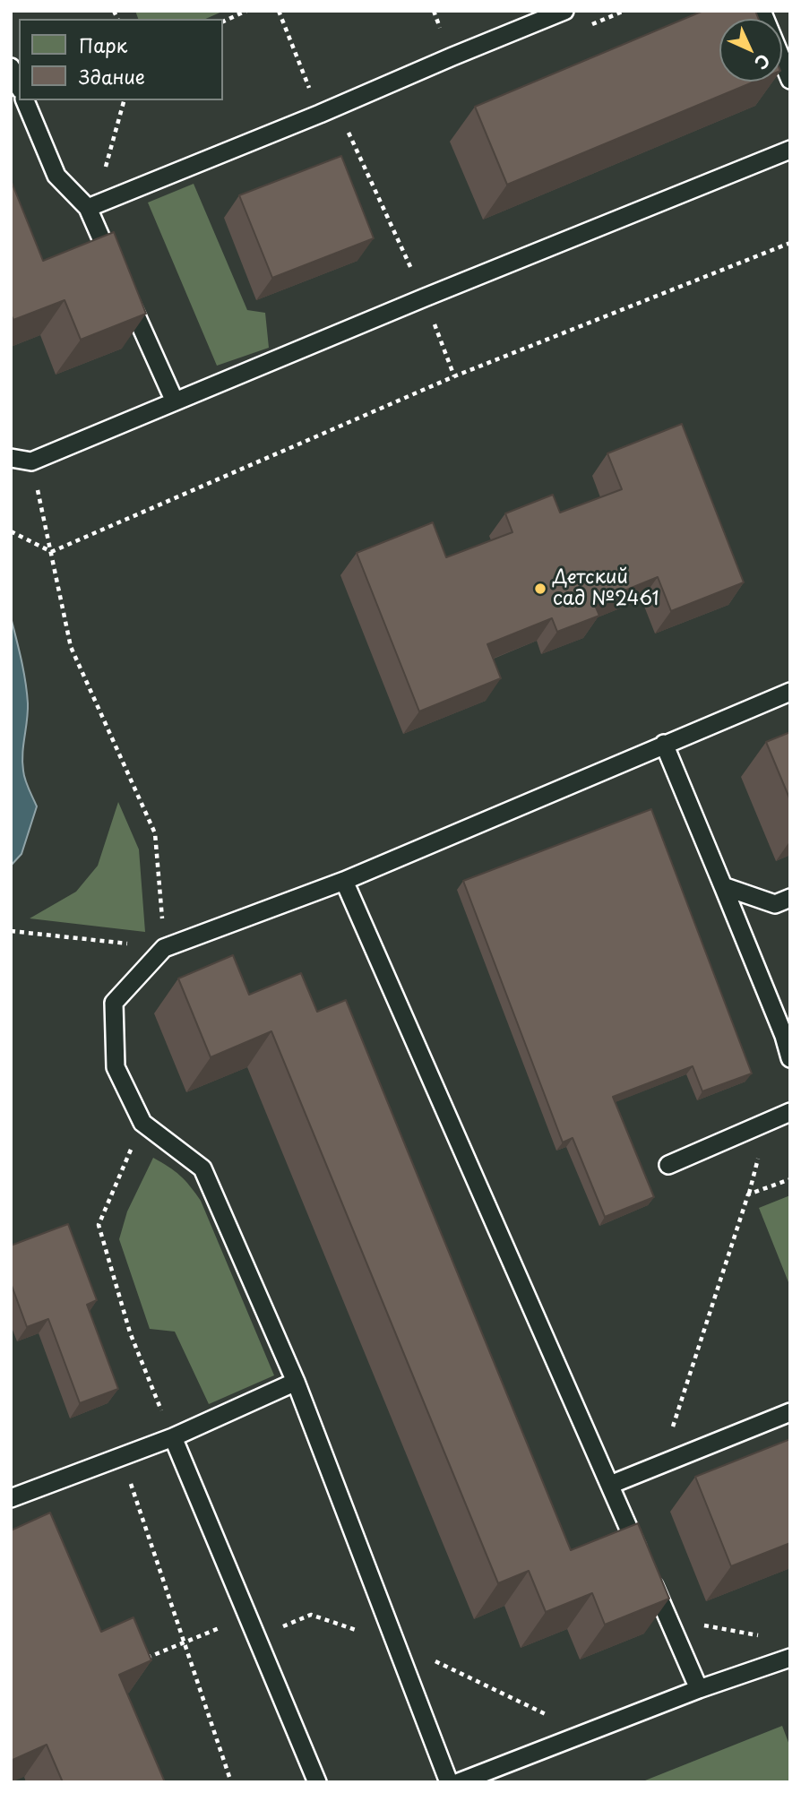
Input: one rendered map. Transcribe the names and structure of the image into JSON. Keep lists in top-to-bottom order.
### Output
{
  "places": ["Детский сад №2461"],
  "legend": ["Парк", "Здание"],
  "north": "bottom right"
}
